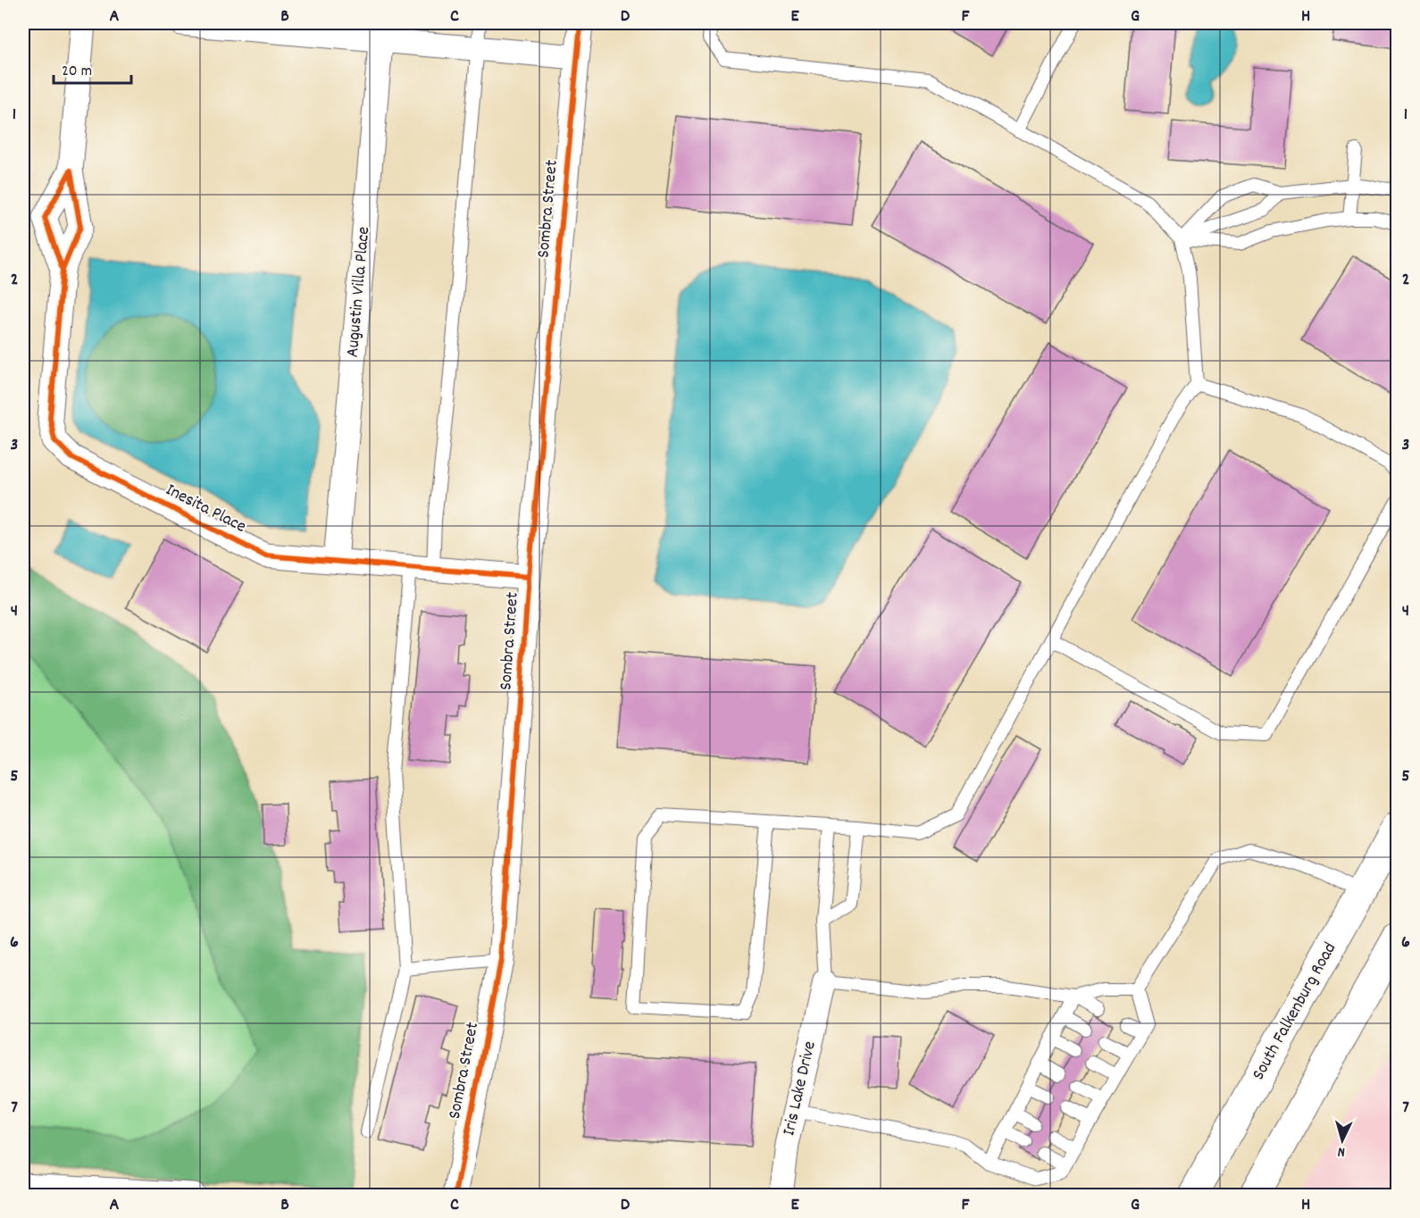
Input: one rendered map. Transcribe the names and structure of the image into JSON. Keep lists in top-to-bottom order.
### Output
{
  "streets": {
    "street": [
      "Sombra Street",
      "Augustin Villa Place",
      "Inesita Place",
      "South Falkenburg Road",
      "Iris Lake Drive"
    ]
  },
  "crossings": [
    ["Sombra Street", "Inesita Place"],
    ["Augustin Villa Place", "Inesita Place"]
  ],
  "scale_bar": "20 m",
  "north": "bottom",
  "grid": {
    "columns": [
      "A",
      "B",
      "C",
      "D",
      "E",
      "F",
      "G",
      "H"
    ],
    "rows": [
      "1",
      "2",
      "3",
      "4",
      "5",
      "6",
      "7"
    ]
  }
}
